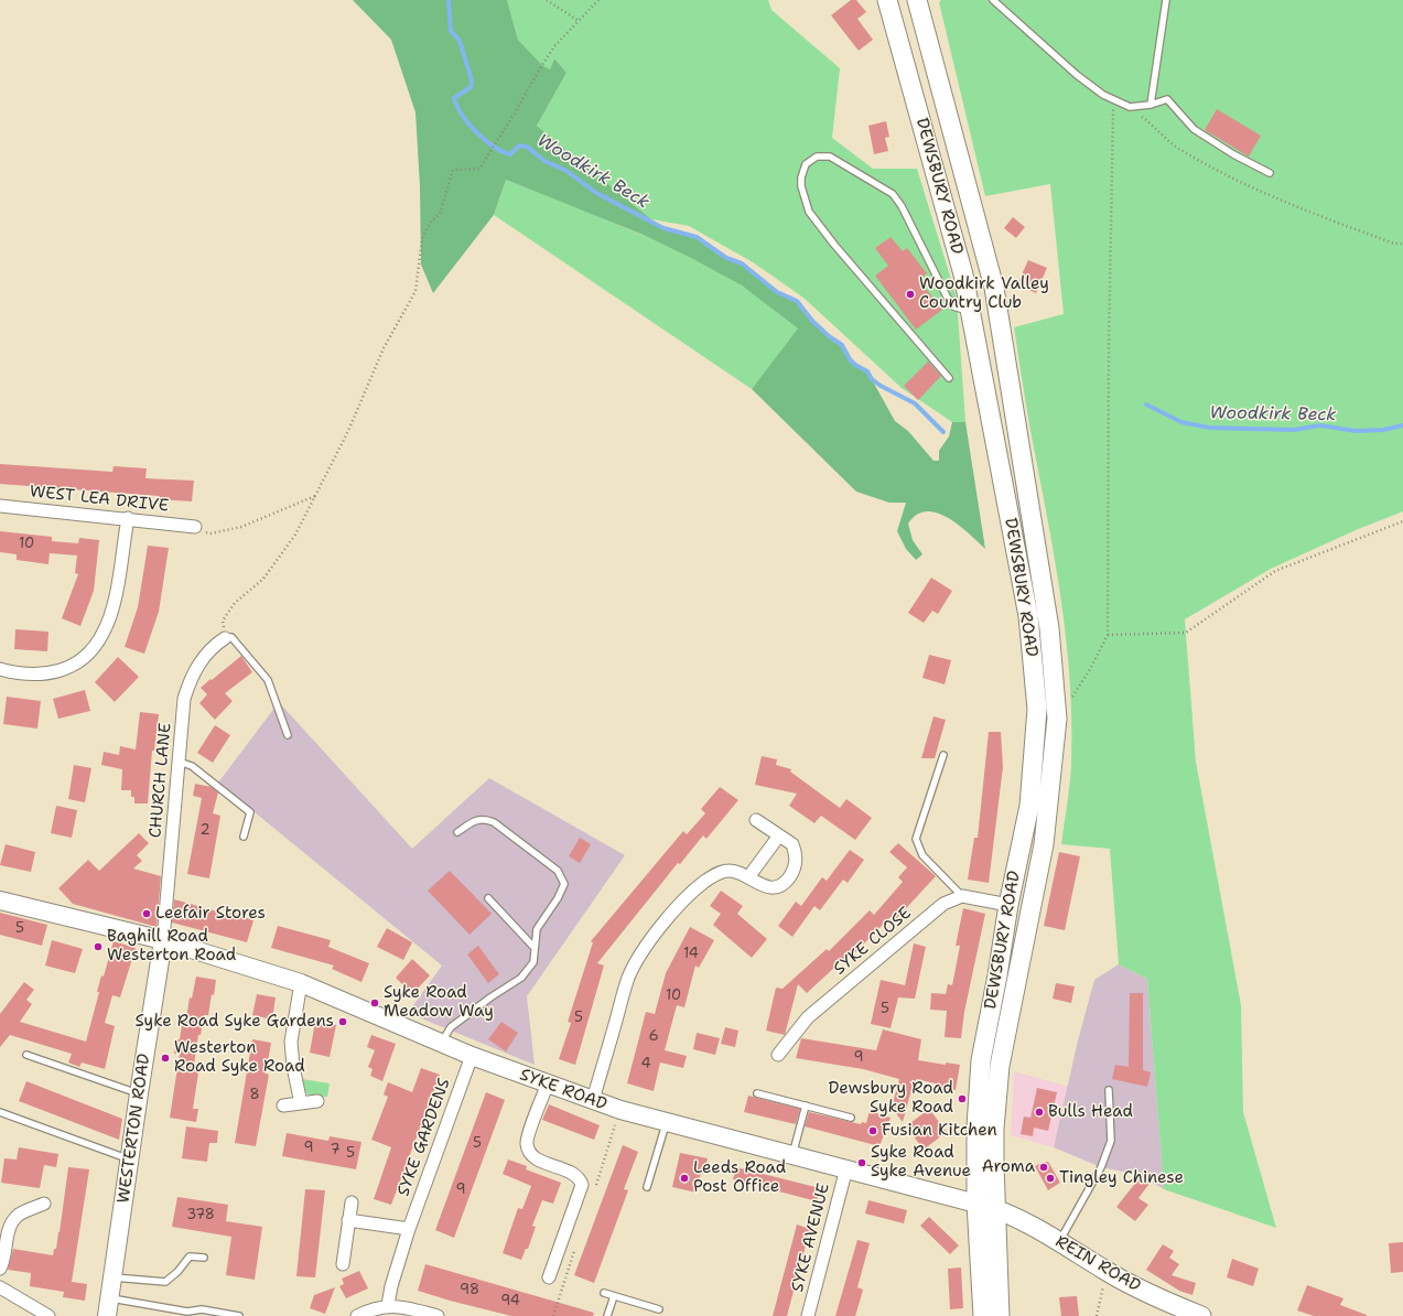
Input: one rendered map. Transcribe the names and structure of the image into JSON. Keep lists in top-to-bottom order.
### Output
{
  "streets": {
    "main road": ["DEWSBURY ROAD", "REIN ROAD"],
    "street": [
      "WEST LEA DRIVE",
      "CHURCH LANE",
      "SYKE CLOSE",
      "SYKE ROAD",
      "WESTERTON ROAD",
      "SYKE GARDENS",
      "SYKE AVENUE"
    ]
  },
  "crossings": [
    ["DEWSBURY ROAD", "SYKE ROAD"],
    ["DEWSBURY ROAD", "REIN ROAD"],
    ["CHURCH LANE", "SYKE ROAD"],
    ["CHURCH LANE", "WESTERTON ROAD"],
    ["SYKE ROAD", "WESTERTON ROAD"],
    ["SYKE ROAD", "SYKE GARDENS"],
    ["SYKE ROAD", "SYKE AVENUE"],
    ["SYKE ROAD", "REIN ROAD"]
  ],
  "water": ["Woodkirk Beck"],
  "places": [
    "Woodkirk Valley Country Club",
    "Leefair Stores",
    "Baghill Road Westerton Road",
    "Syke Road Meadow Way",
    "Syke Road Syke Gardens",
    "Westerton Road Syke Road",
    "Dewsbury Road Syke Road",
    "Bulls Head",
    "Fusian Kitchen",
    "Syke Road Syke Avenue",
    "Aroma",
    "Leeds Road Post Office",
    "Tingley Chinese"
  ],
  "house_numbers": [
    "10",
    "2",
    "5",
    "14",
    "10",
    "5",
    "5",
    "6",
    "9",
    "4",
    "8",
    "5",
    "9",
    "7",
    "5",
    "9",
    "378",
    "98",
    "94"
  ]
}
